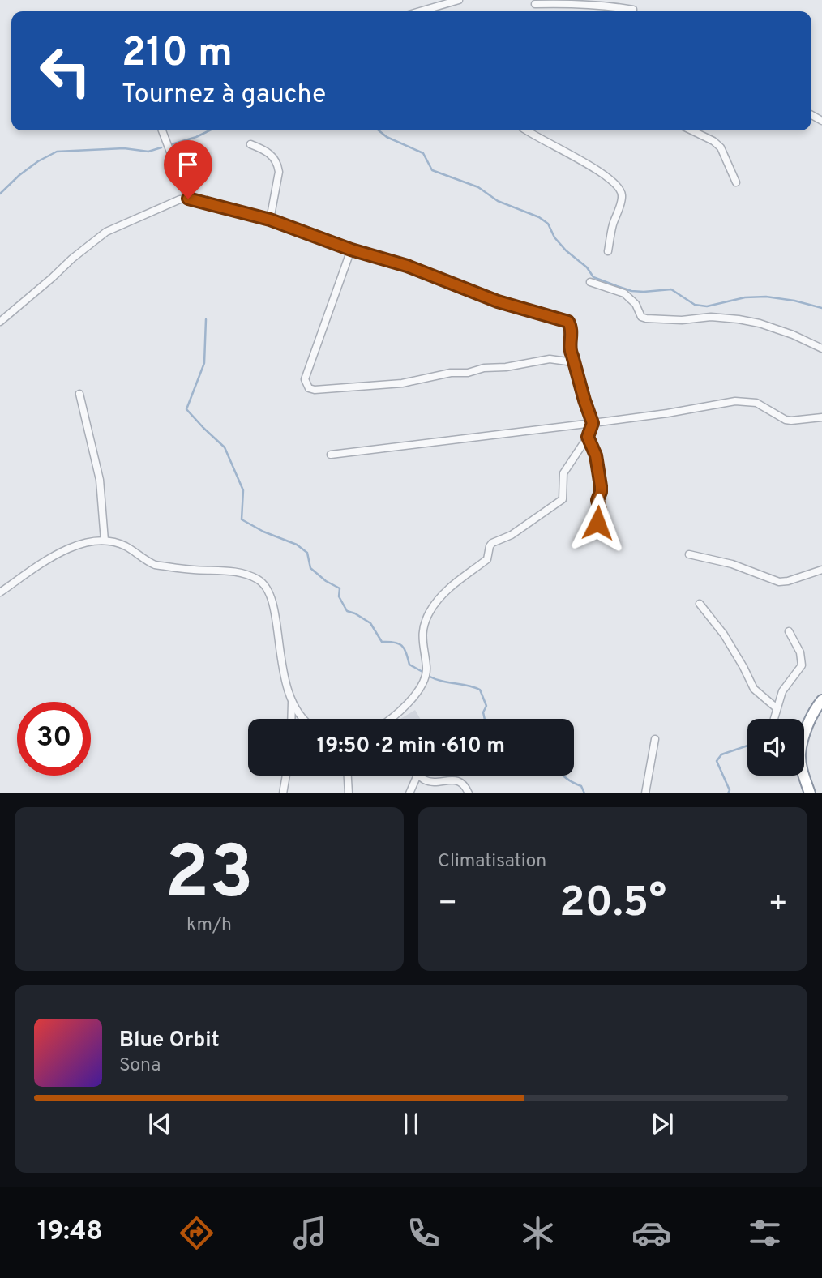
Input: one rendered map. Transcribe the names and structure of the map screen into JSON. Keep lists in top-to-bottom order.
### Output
{
  "page": {
    "turn": ["210 m", "Tournez à gauche"],
    "limit": "30",
    "trip": "19:50 · 2 min · 610 m",
    "tile": [
      ["23", "km/h"],
      "Climatisation"
    ],
    "heat": ["−", "20.5°", "+"],
    "song": ["Blue Orbit", "Sona"],
    "tabs": "19:48"
  }
}
